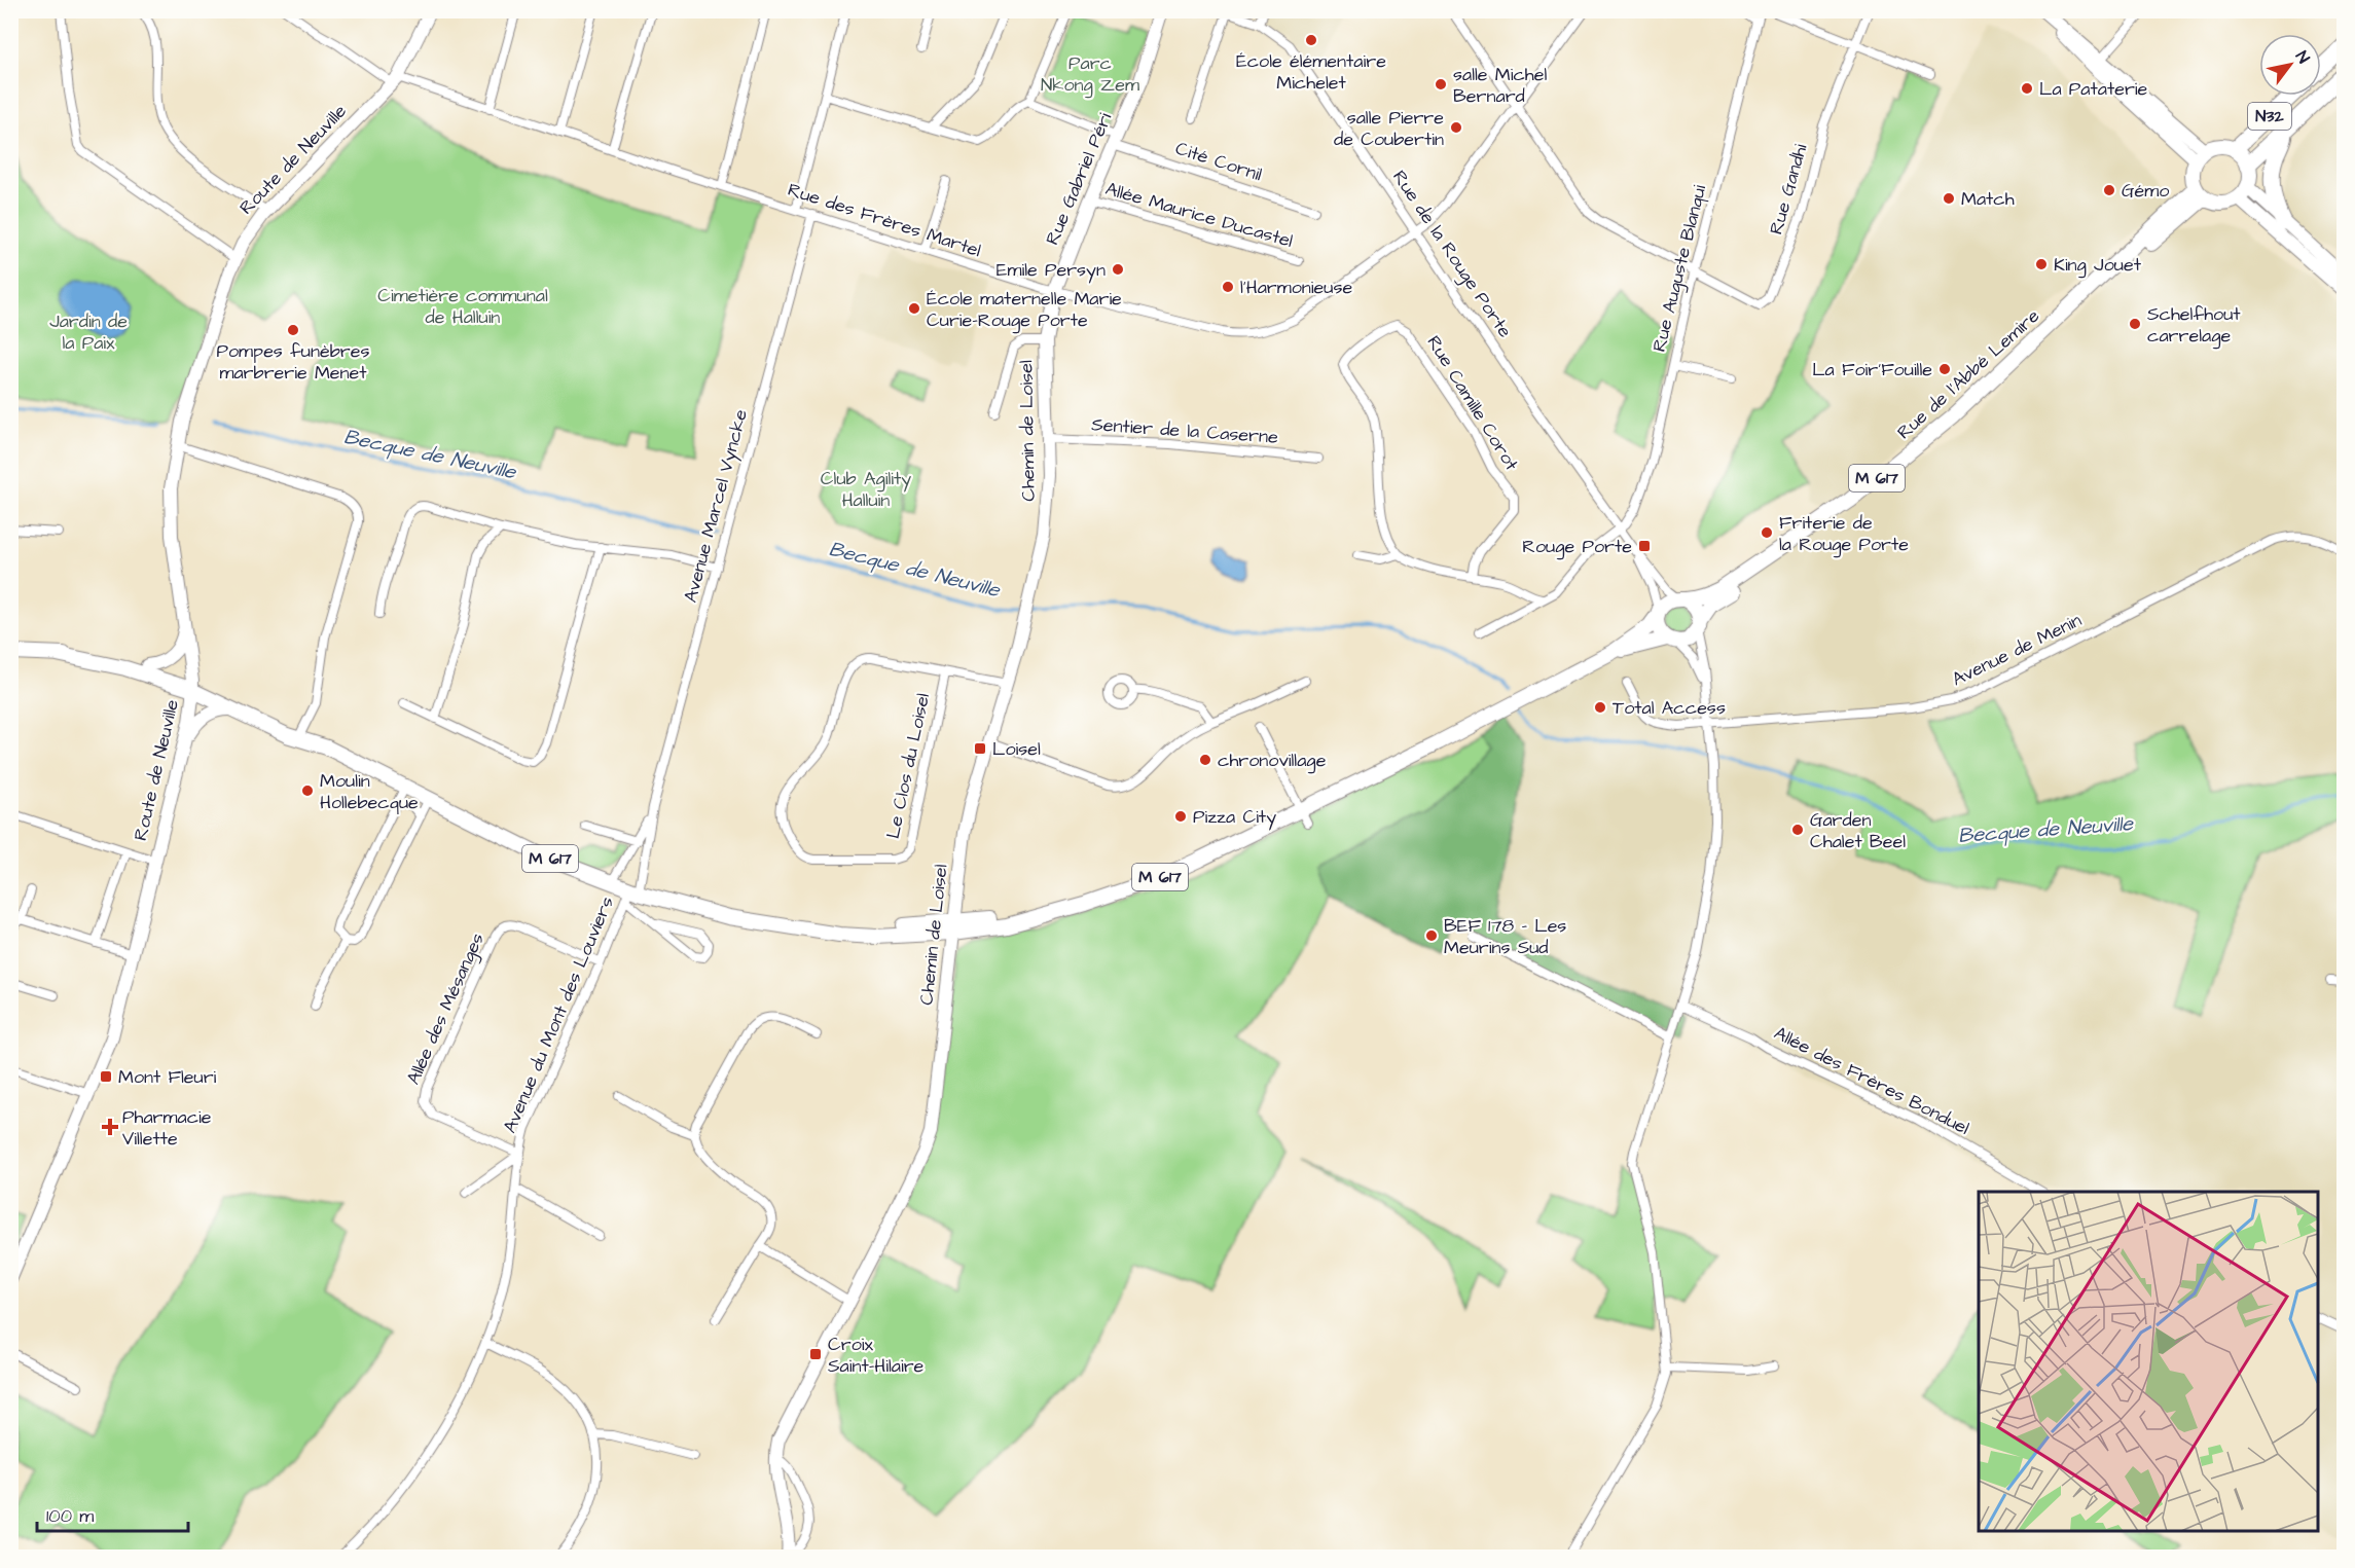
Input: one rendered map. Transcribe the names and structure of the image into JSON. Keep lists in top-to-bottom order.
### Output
{
  "streets": {
    "highway": ["N32"],
    "main road": ["Rue de l'Abbé Lemire", "M 617"],
    "street": [
      "Route de Neuville",
      "Cité Cornil",
      "Rue Gabriel Péri",
      "Rue Gandhi",
      "Allée Maurice Ducastel",
      "Rue des Frères Martel",
      "Rue de la Rouge Porte",
      "Rue Auguste Blanqui",
      "Rue Camille Corot",
      "Chemin de Loisel",
      "Sentier de la Caserne",
      "Avenue Marcel Vyncke",
      "Avenue de Menin",
      "Le Clos du Loisel",
      "Allée des Mésanges",
      "Avenue du Mont des Louviers",
      "Allée des Frères Bonduel"
    ]
  },
  "crossings": [
    ["N32", "Rue de l'Abbé Lemire"],
    ["Route de Neuville", "Rue des Frères Martel"],
    ["Route de Neuville", "Rue de l'Abbé Lemire"],
    ["Route de Neuville", "M 617"],
    ["Cité Cornil", "Rue Gabriel Péri"],
    ["Rue Gabriel Péri", "Allée Maurice Ducastel"],
    ["Rue Gabriel Péri", "Rue des Frères Martel"],
    ["Rue Gabriel Péri", "Chemin de Loisel"],
    ["Rue Gandhi", "Rue Auguste Blanqui"],
    ["Rue des Frères Martel", "Rue de la Rouge Porte"],
    ["Rue des Frères Martel", "Chemin de Loisel"],
    ["Rue des Frères Martel", "Avenue Marcel Vyncke"],
    ["Rue de la Rouge Porte", "Rue Auguste Blanqui"],
    ["Rue de la Rouge Porte", "Rue de l'Abbé Lemire"],
    ["Rue de l'Abbé Lemire", "Chemin de Loisel"],
    ["Rue de l'Abbé Lemire", "M 617"],
    ["Rue de l'Abbé Lemire", "Avenue Marcel Vyncke"],
    ["Rue de l'Abbé Lemire", "Avenue du Mont des Louviers"],
    ["Chemin de Loisel", "Sentier de la Caserne"],
    ["Chemin de Loisel", "Le Clos du Loisel"],
    ["Avenue Marcel Vyncke", "Avenue du Mont des Louviers"],
    ["Allée des Mésanges", "Avenue du Mont des Louviers"]
  ],
  "water": ["Becque de Neuville"],
  "parks": [
    "Parc Nkong Zem",
    "Cimetière communal de Halluin",
    "Jardin de la Paix",
    "Club Agility Halluin"
  ],
  "places": {
    "other": [
      "École élémentaire Michelet",
      "salle Michel Bernard",
      "La Pataterie",
      "salle Pierre de Coubertin",
      "Gémo",
      "Match",
      "King Jouet",
      "Emile Persyn",
      "l'Harmonieuse",
      "École maternelle Marie Curie-Rouge Porte",
      "Schelfhout carrelage",
      "Pompes funèbres marbrerie Menet",
      "La Foir'Fouille",
      "Friterie de la Rouge Porte",
      "Total Access",
      "chronovillage",
      "Moulin Hollebecque",
      "Pizza City",
      "Garden Chalet Beel",
      "BEF 178 - Les Meurins Sud"
    ],
    "transit": [
      "Rouge Porte",
      "Loisel",
      "Mont Fleuri",
      "Croix Saint-Hilaire"
    ],
    "health": ["Pharmacie Villette"]
  },
  "scale_bar": "100 m",
  "north": "top right"
}
